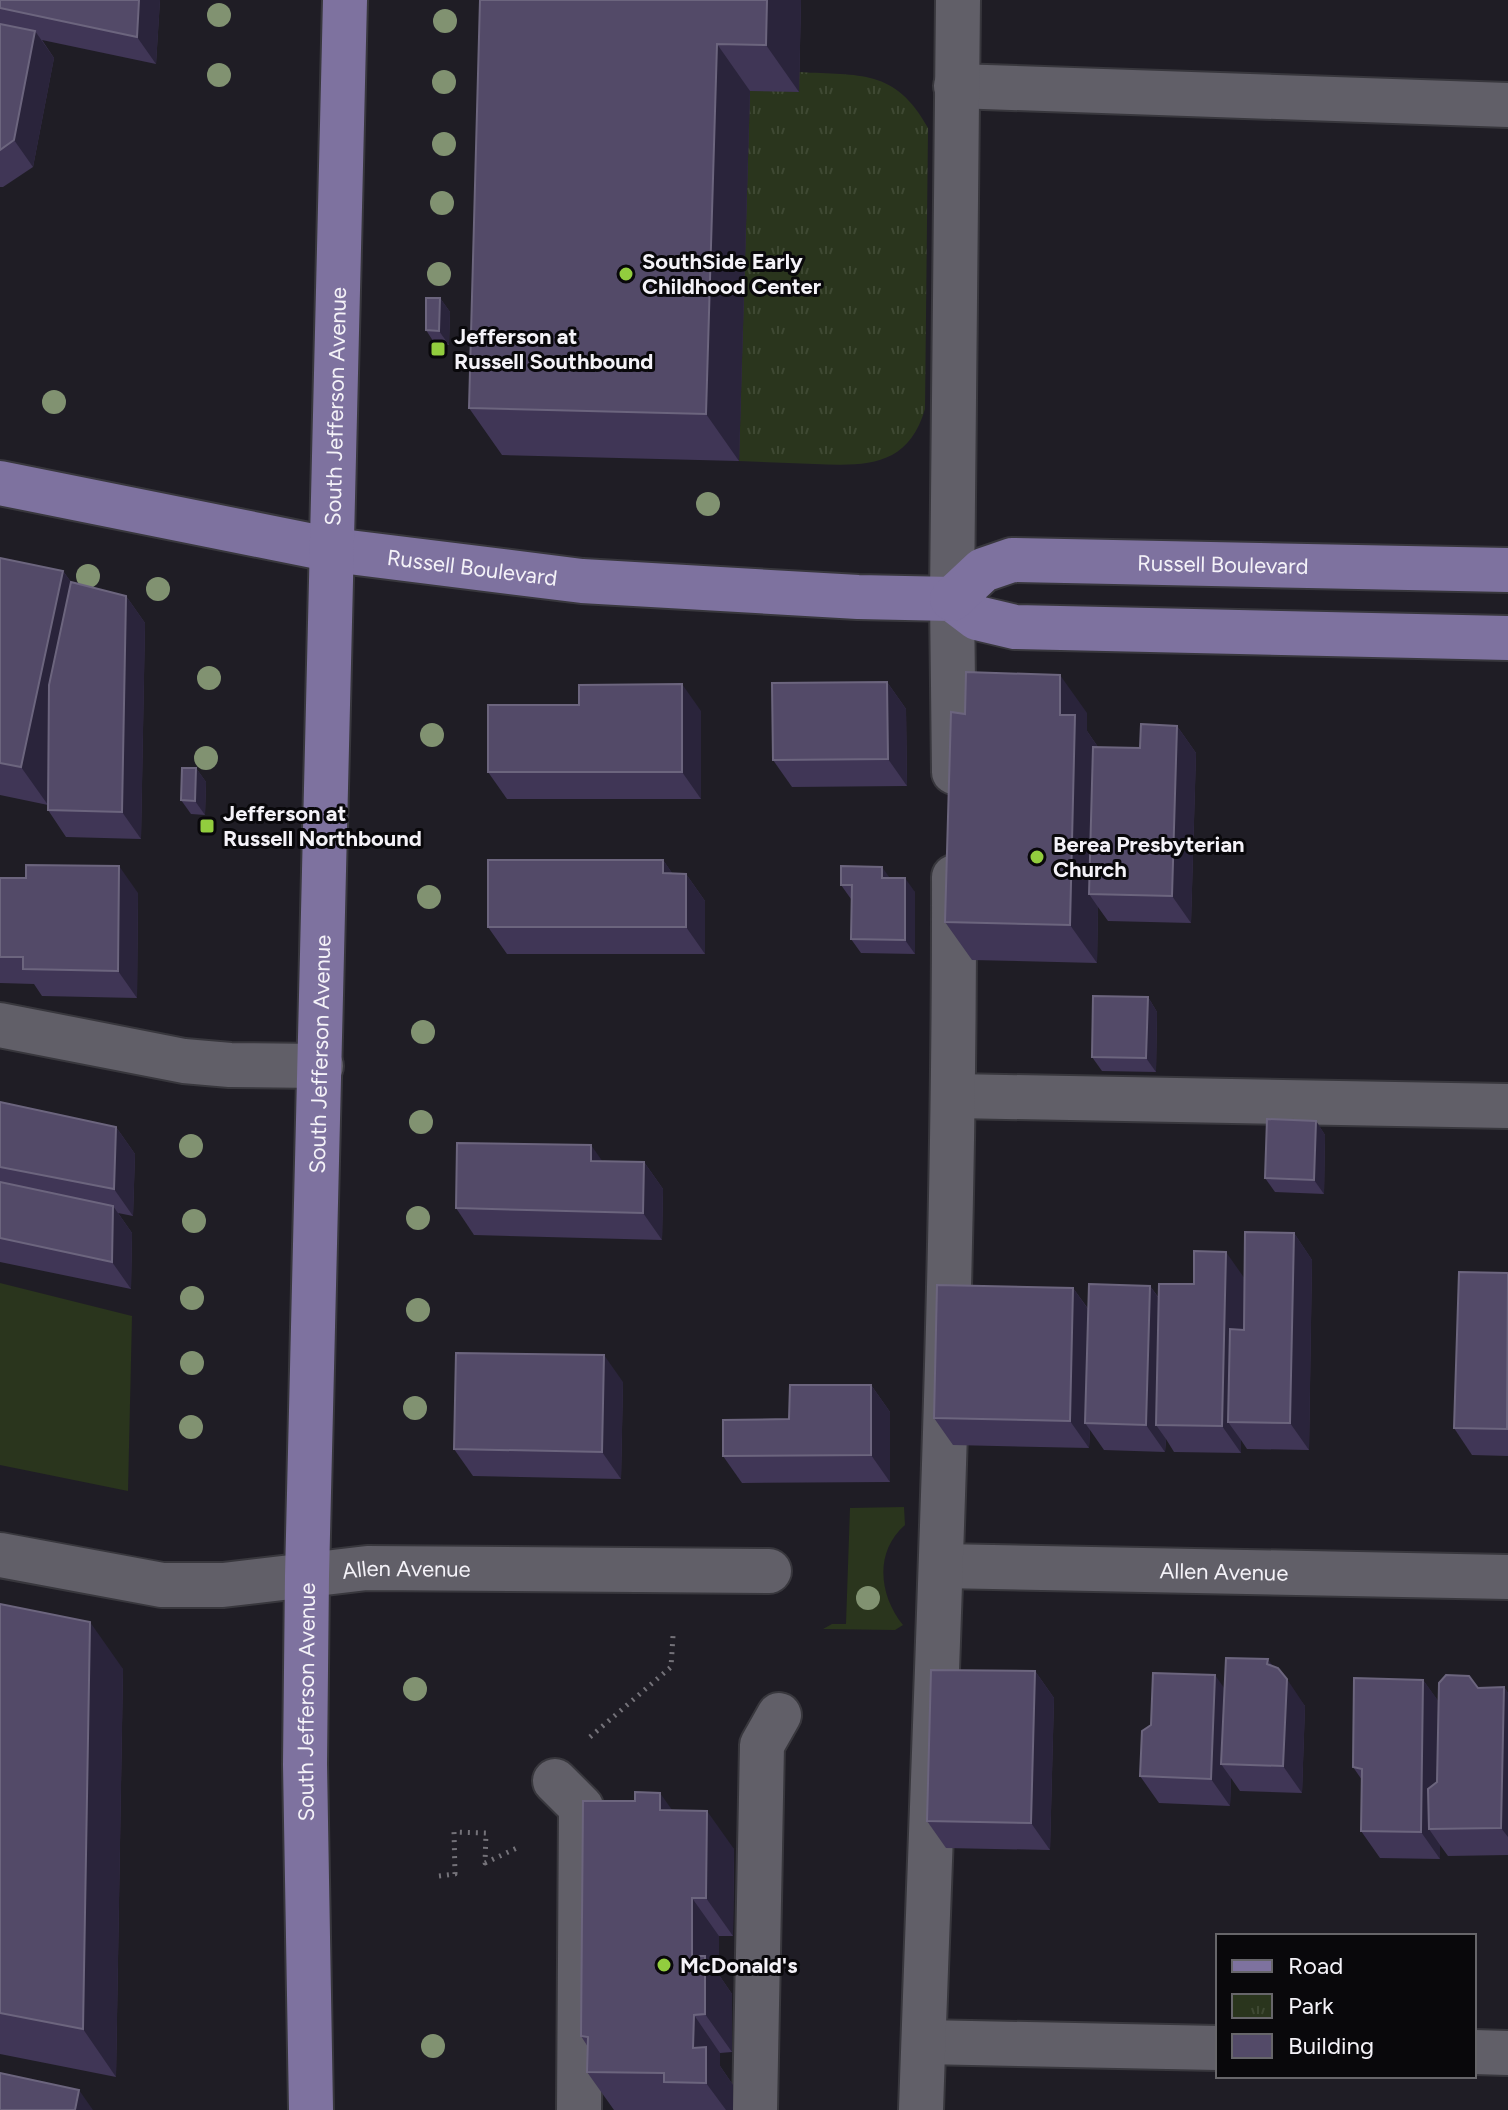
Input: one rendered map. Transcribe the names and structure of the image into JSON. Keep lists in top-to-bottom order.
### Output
{
  "streets": {
    "main road": ["South Jefferson Avenue", "Russell Boulevard"],
    "street": ["Allen Avenue"]
  },
  "crossings": [
    ["South Jefferson Avenue", "Russell Boulevard"],
    ["South Jefferson Avenue", "Allen Avenue"]
  ],
  "places": {
    "other": ["SouthSide Early Childhood Center", "Berea Presbyterian Church", "McDonald's"],
    "transit": ["Jefferson at Russell Southbound", "Jefferson at Russell Northbound"]
  },
  "legend": ["Road", "Park", "Building"]
}
